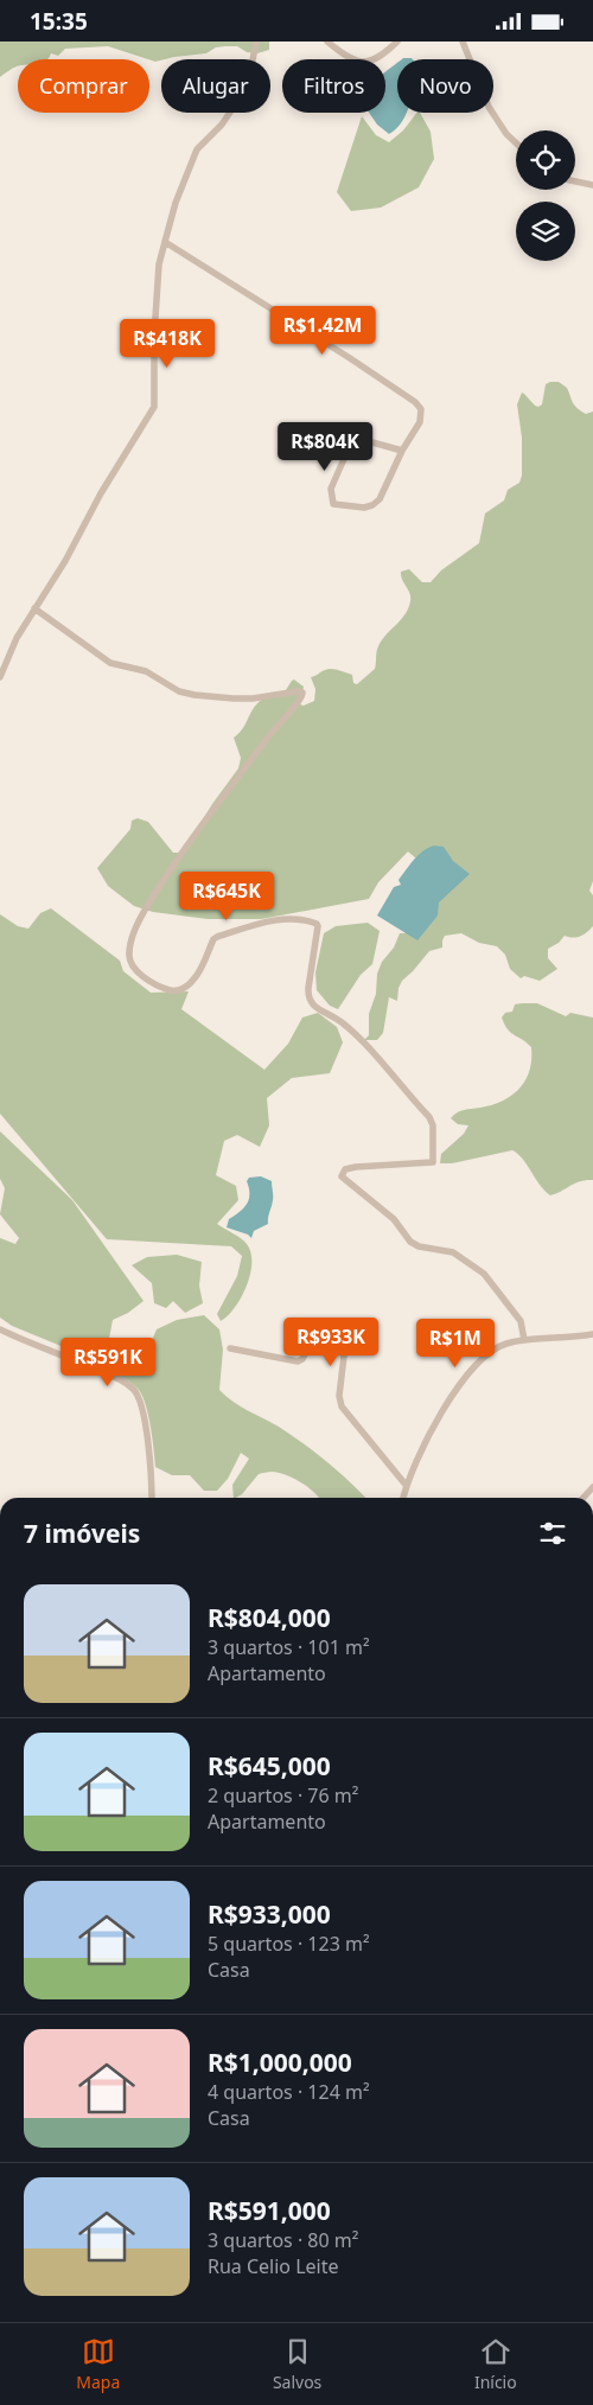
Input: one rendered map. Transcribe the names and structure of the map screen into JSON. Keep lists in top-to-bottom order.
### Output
{
  "page": {
    "status": "15:35",
    "chip": [
      "Comprar",
      "Alugar",
      "Filtros",
      "Novo"
    ],
    "price": [
      "R$1.42M",
      "R$418K",
      "R$804K",
      "R$645K",
      "R$933K",
      "R$1M",
      "R$591K"
    ],
    "heading": "7 imóveis",
    "list": [
      {
        "name": "R$804,000",
        "note": "3 quartos · 101 m² · Apartamento"
      },
      {
        "name": "R$645,000",
        "note": "2 quartos · 76 m² · Apartamento"
      },
      {
        "name": "R$933,000",
        "note": "5 quartos · 123 m² · Casa"
      },
      {
        "name": "R$1,000,000",
        "note": "4 quartos · 124 m² · Casa"
      },
      {
        "name": "R$591,000",
        "note": "3 quartos · 80 m² · Rua Celio Leite"
      }
    ],
    "tabs": ["Mapa", "Salvos", "Início"]
  }
}
